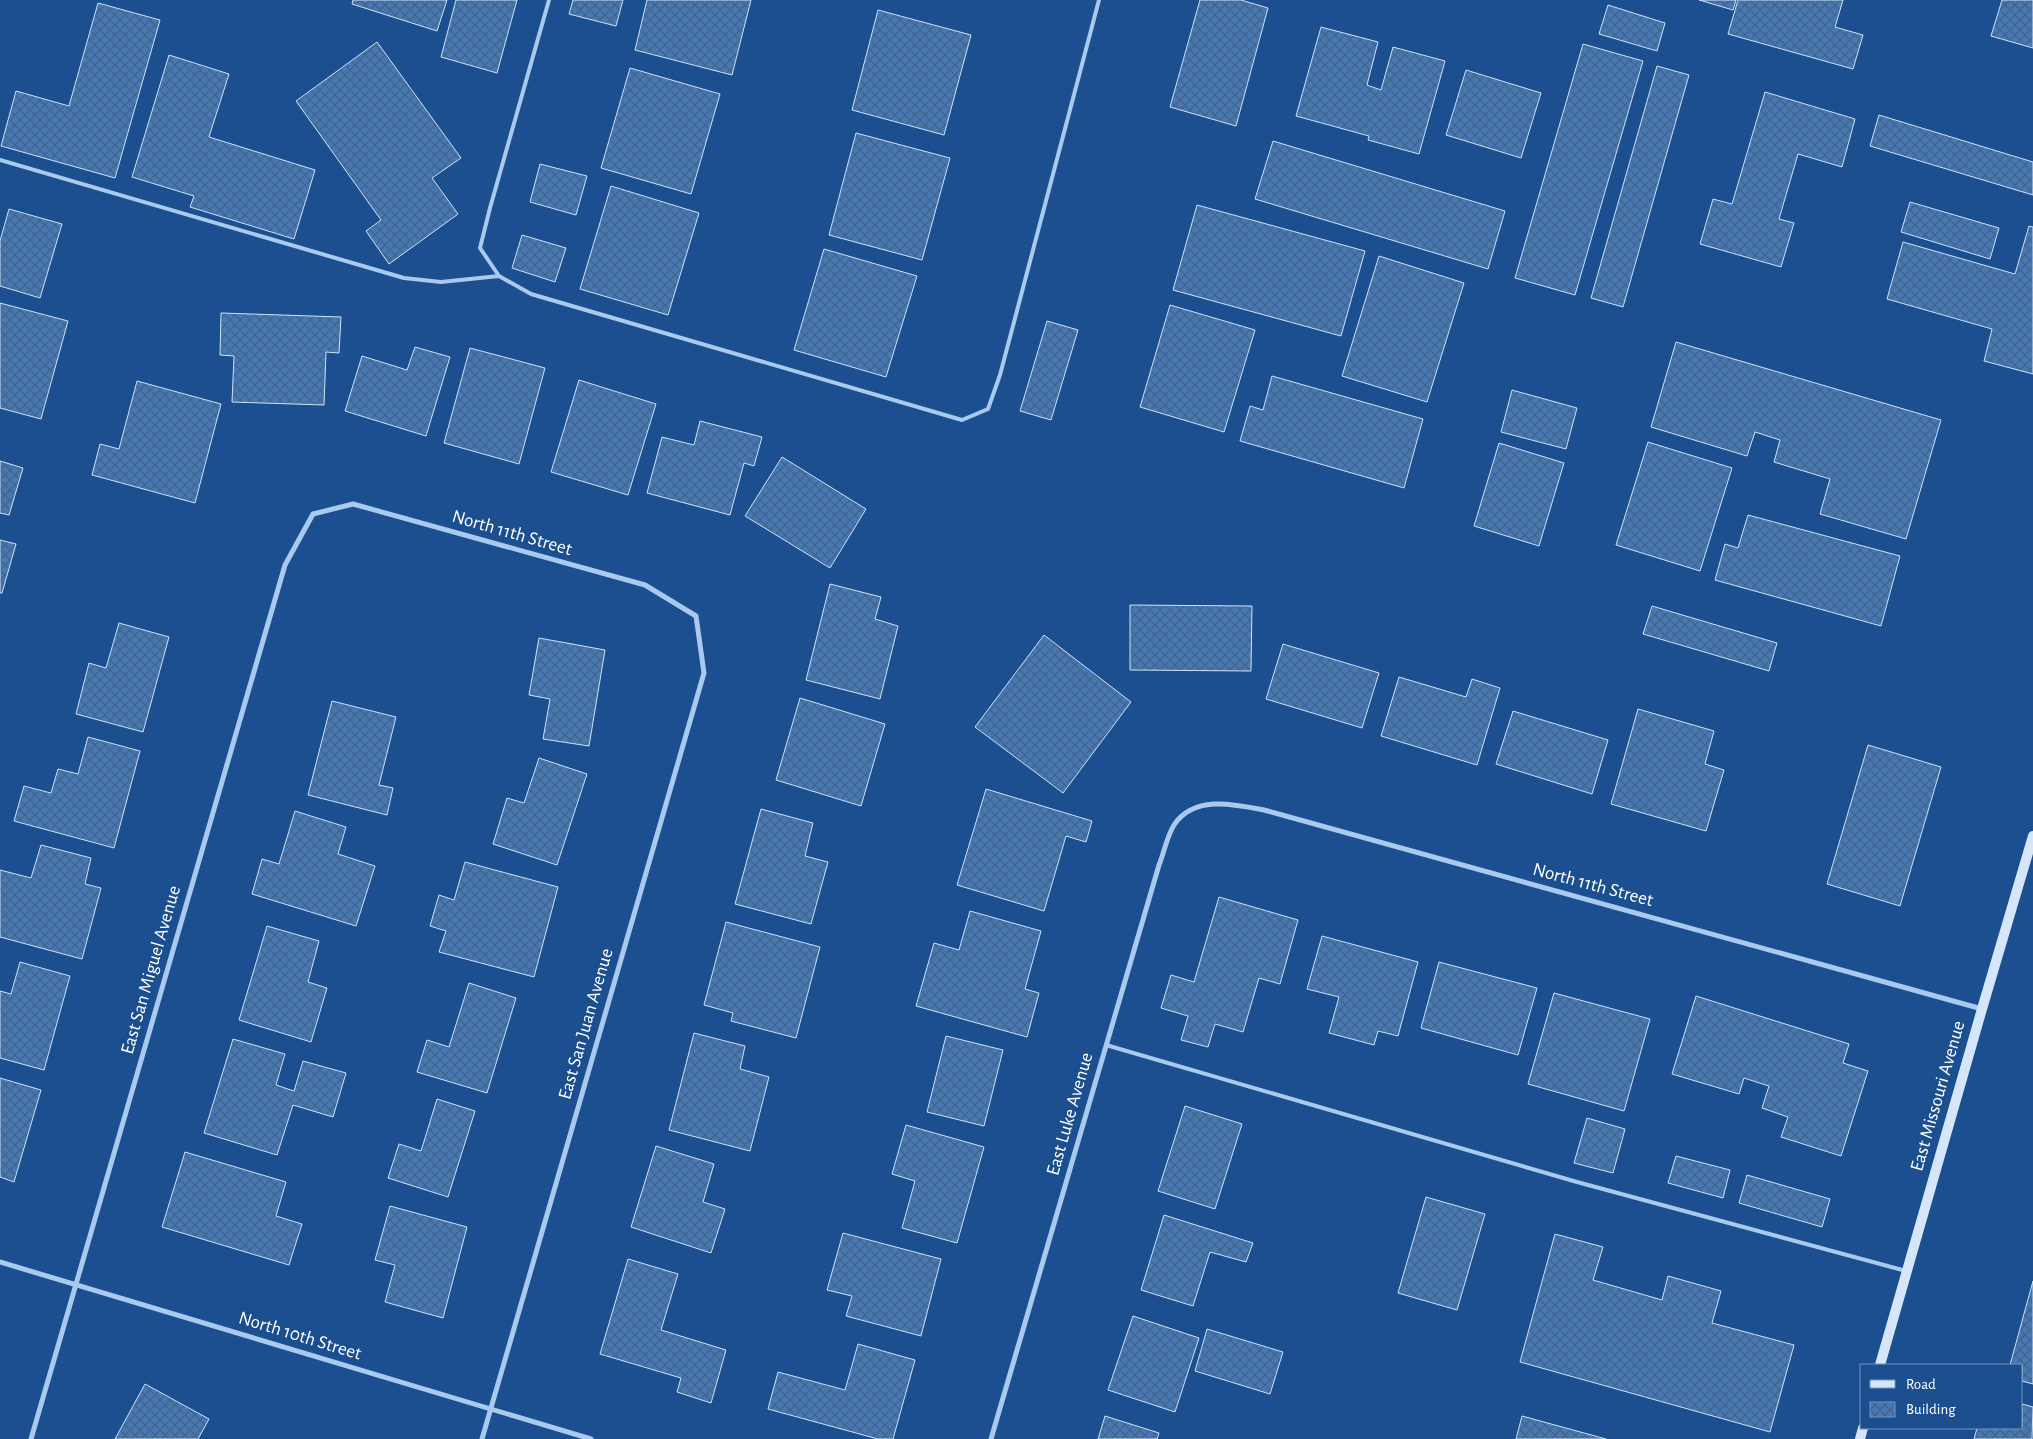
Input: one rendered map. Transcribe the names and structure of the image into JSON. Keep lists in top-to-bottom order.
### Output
{
  "streets": {
    "main road": ["East Missouri Avenue"],
    "street": [
      "North 11th Street",
      "East San Miguel Avenue",
      "East San Juan Avenue",
      "East Luke Avenue",
      "North 10th Street"
    ]
  },
  "crossings": [
    ["North 11th Street", "East San Miguel Avenue"],
    ["North 11th Street", "East San Juan Avenue"],
    ["North 11th Street", "East Missouri Avenue"],
    ["North 11th Street", "East Luke Avenue"],
    ["East San Miguel Avenue", "North 10th Street"],
    ["East San Juan Avenue", "North 10th Street"]
  ],
  "legend": ["Road", "Building"]
}
